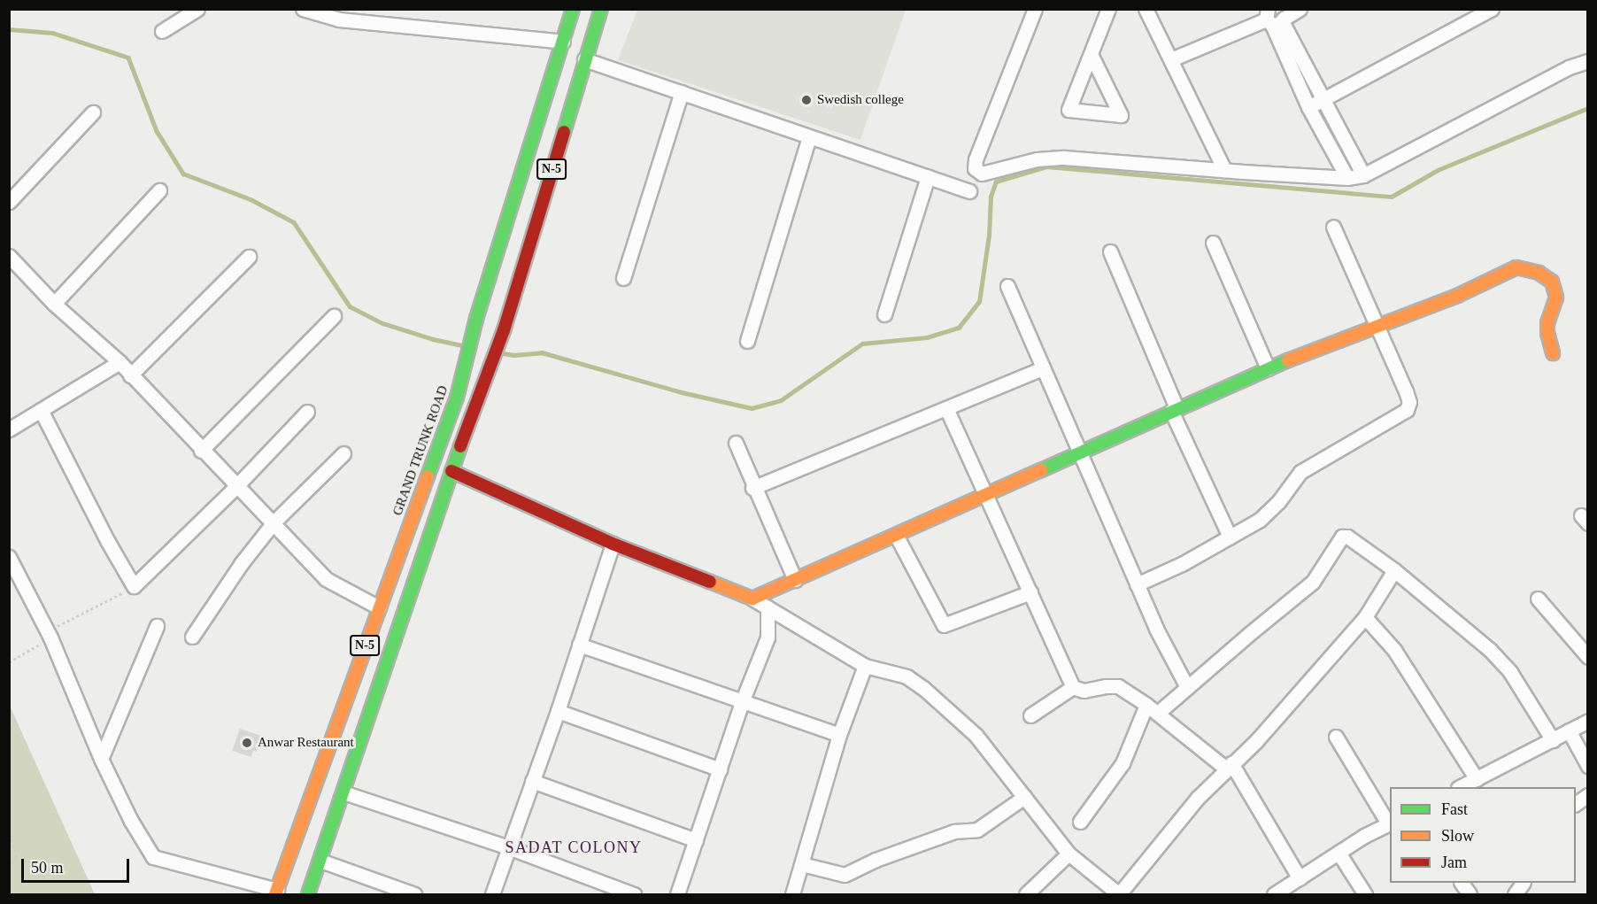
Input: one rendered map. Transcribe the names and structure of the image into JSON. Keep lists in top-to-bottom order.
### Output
{
  "streets": {
    "main road": ["N-5", "GRAND TRUNK ROAD"]
  },
  "districts": ["SADAT COLONY"],
  "places": ["Swedish college", "Anwar Restaurant"],
  "legend": ["Fast", "Slow", "Jam"],
  "scale_bar": "50 m"
}
